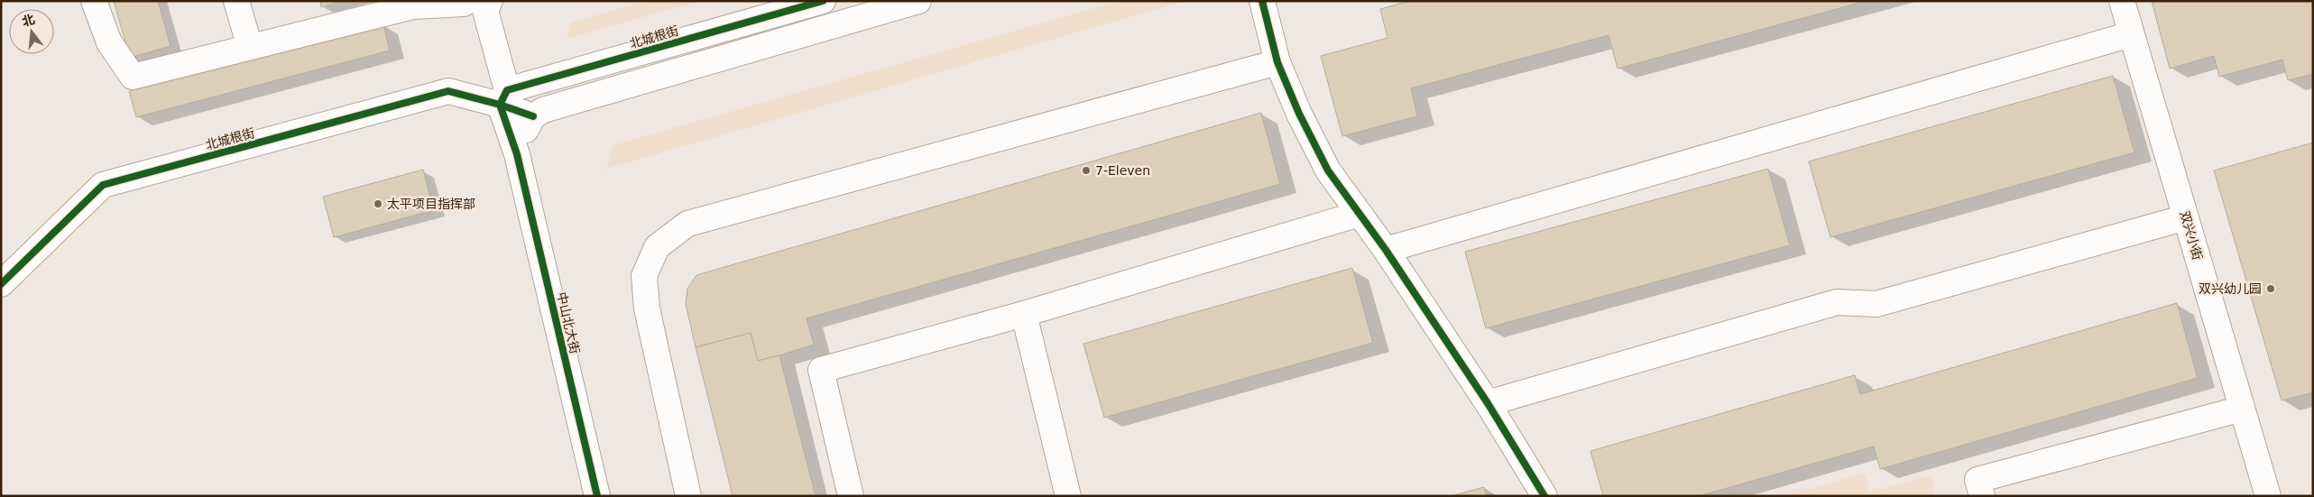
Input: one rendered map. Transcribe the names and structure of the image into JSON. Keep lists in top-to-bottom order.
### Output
{
  "streets": {
    "street": ["北城根街", "双兴小街", "中山北大街"]
  },
  "places": ["7-Eleven", "太平项目指挥部", "双兴幼儿园"],
  "north": "top"
}
